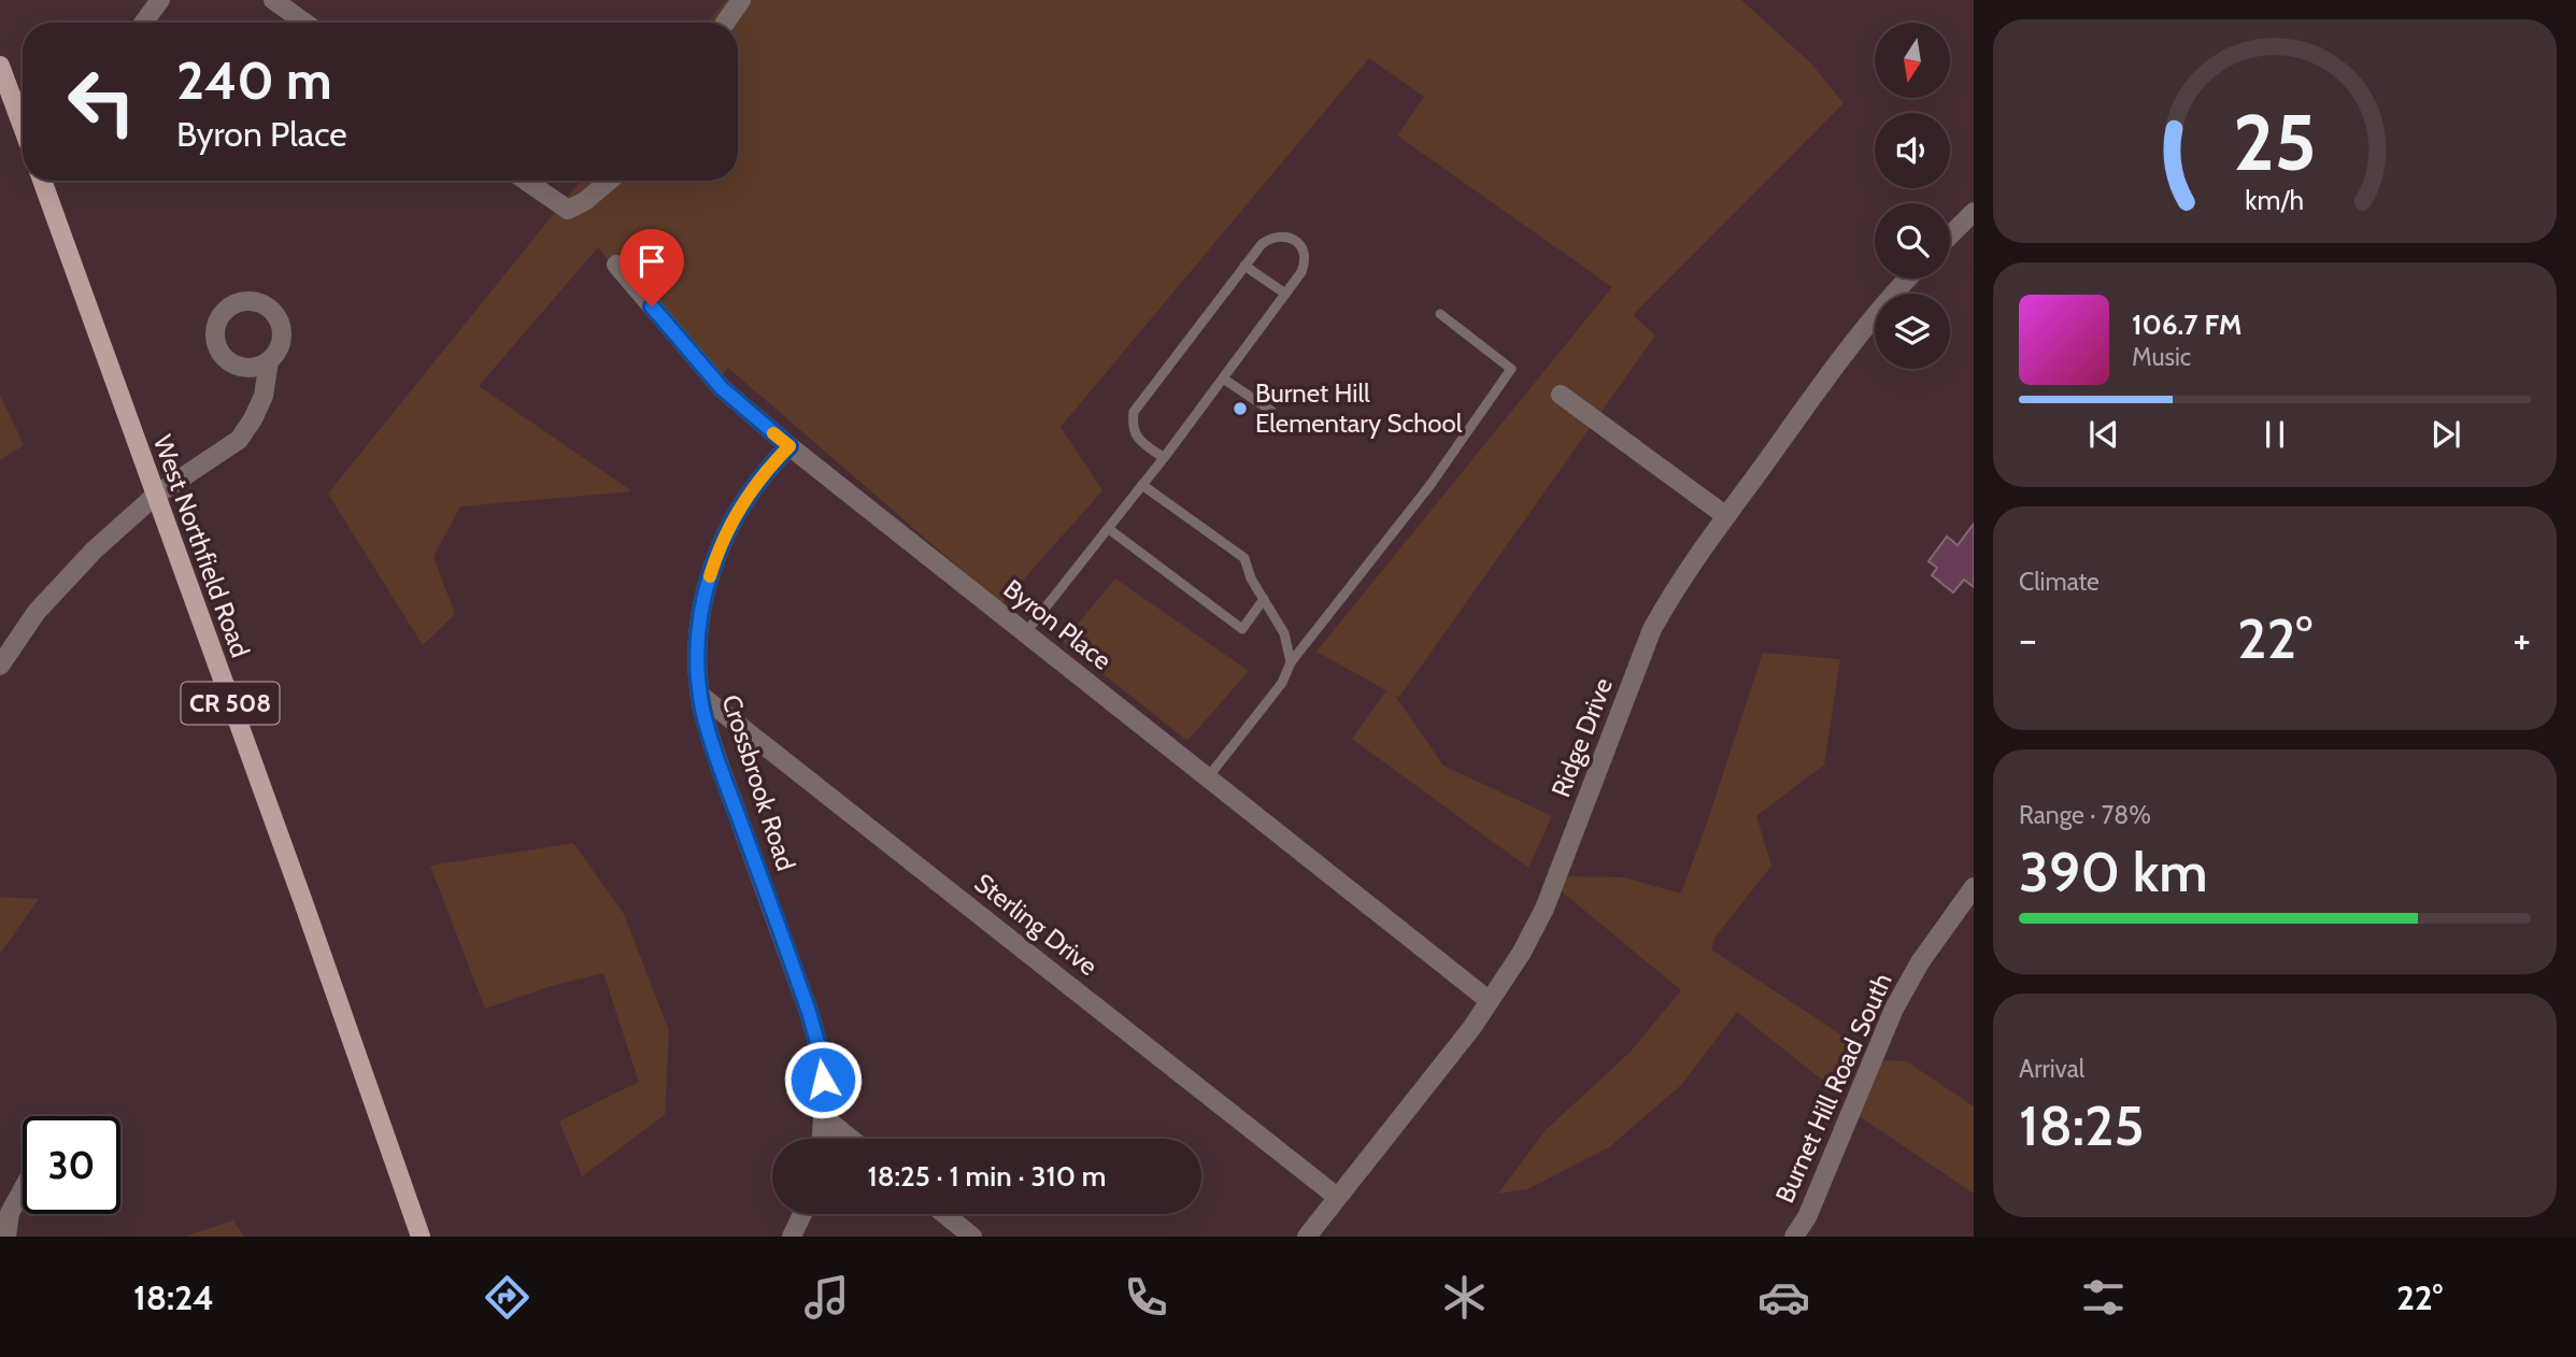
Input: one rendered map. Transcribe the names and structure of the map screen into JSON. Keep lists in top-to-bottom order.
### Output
{
  "streets": {
    "main road": ["West Northfield Road", "CR 508"],
    "street": [
      "Byron Place",
      "Ridge Drive",
      "Crossbrook Road",
      "Sterling Drive",
      "Burnet Hill Road South"
    ]
  },
  "crossings": [
    ["Byron Place", "Ridge Drive"],
    ["Byron Place", "Crossbrook Road"],
    ["Ridge Drive", "Sterling Drive"],
    ["Crossbrook Road", "Sterling Drive"]
  ],
  "places": ["Burnet Hill Elementary School"],
  "north": "bottom",
  "page": {
    "turn": ["240 m", "Byron Place"],
    "song": ["106.7 FM", "Music"],
    "tile": [
      "Climate",
      ["Range · 78%", "390 km"],
      ["Arrival", "18:25"]
    ],
    "heat": ["−", "22°", "+"],
    "limit": "30",
    "trip": "18:25 · 1 min · 310 m",
    "tabs": ["18:24", "22°"],
    "gauge": ["25", "km/h"]
  }
}
